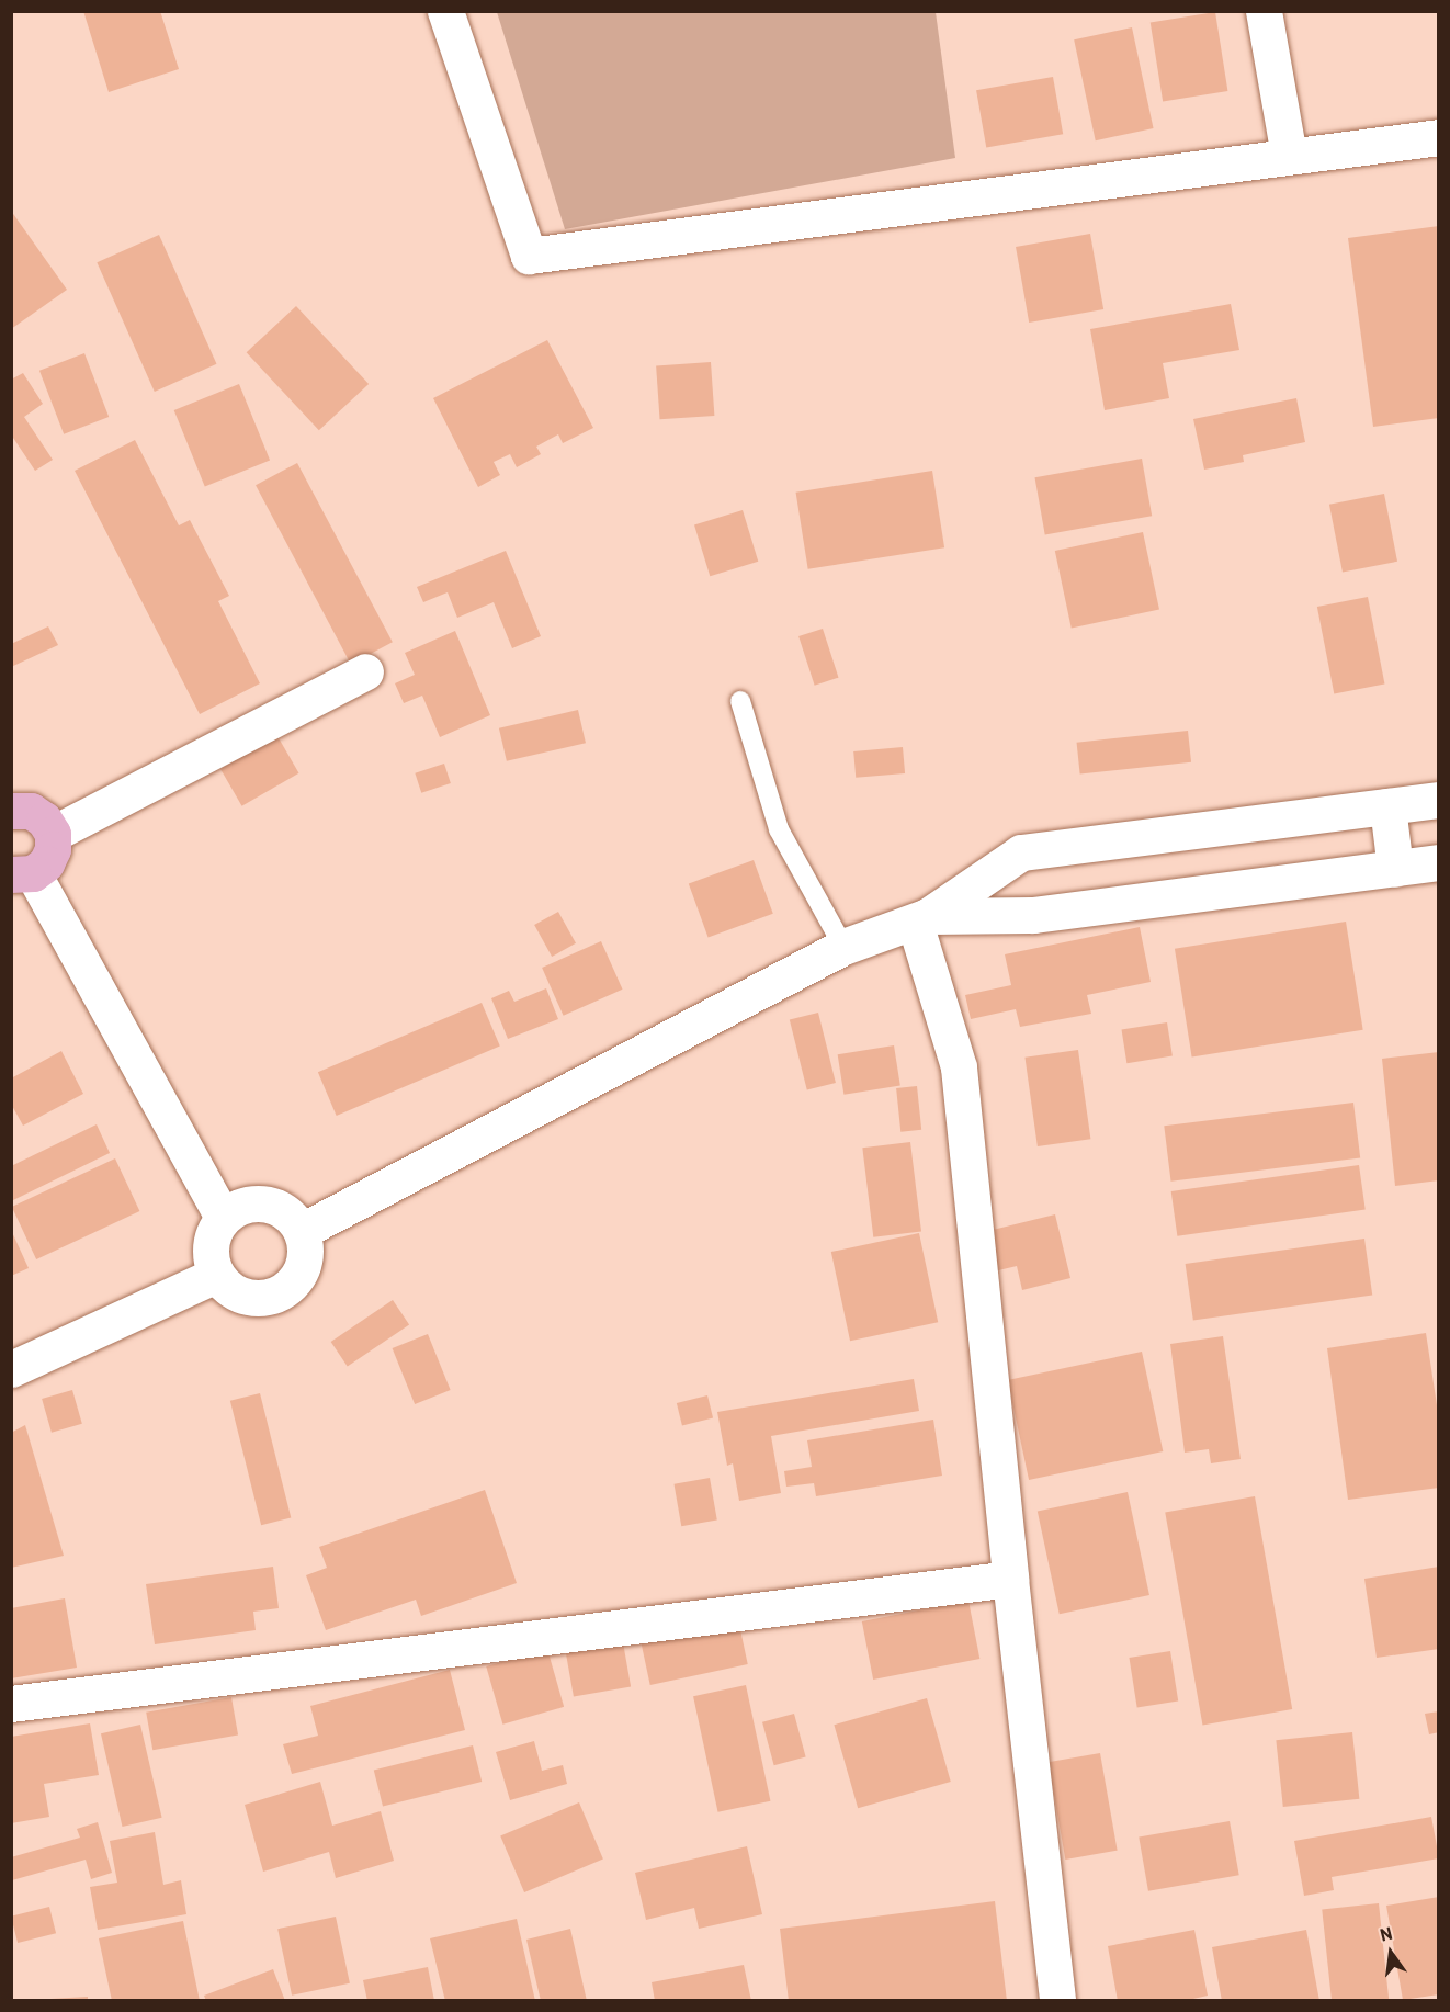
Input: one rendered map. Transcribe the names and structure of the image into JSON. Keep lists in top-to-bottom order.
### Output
{
  "north": "top"
}
